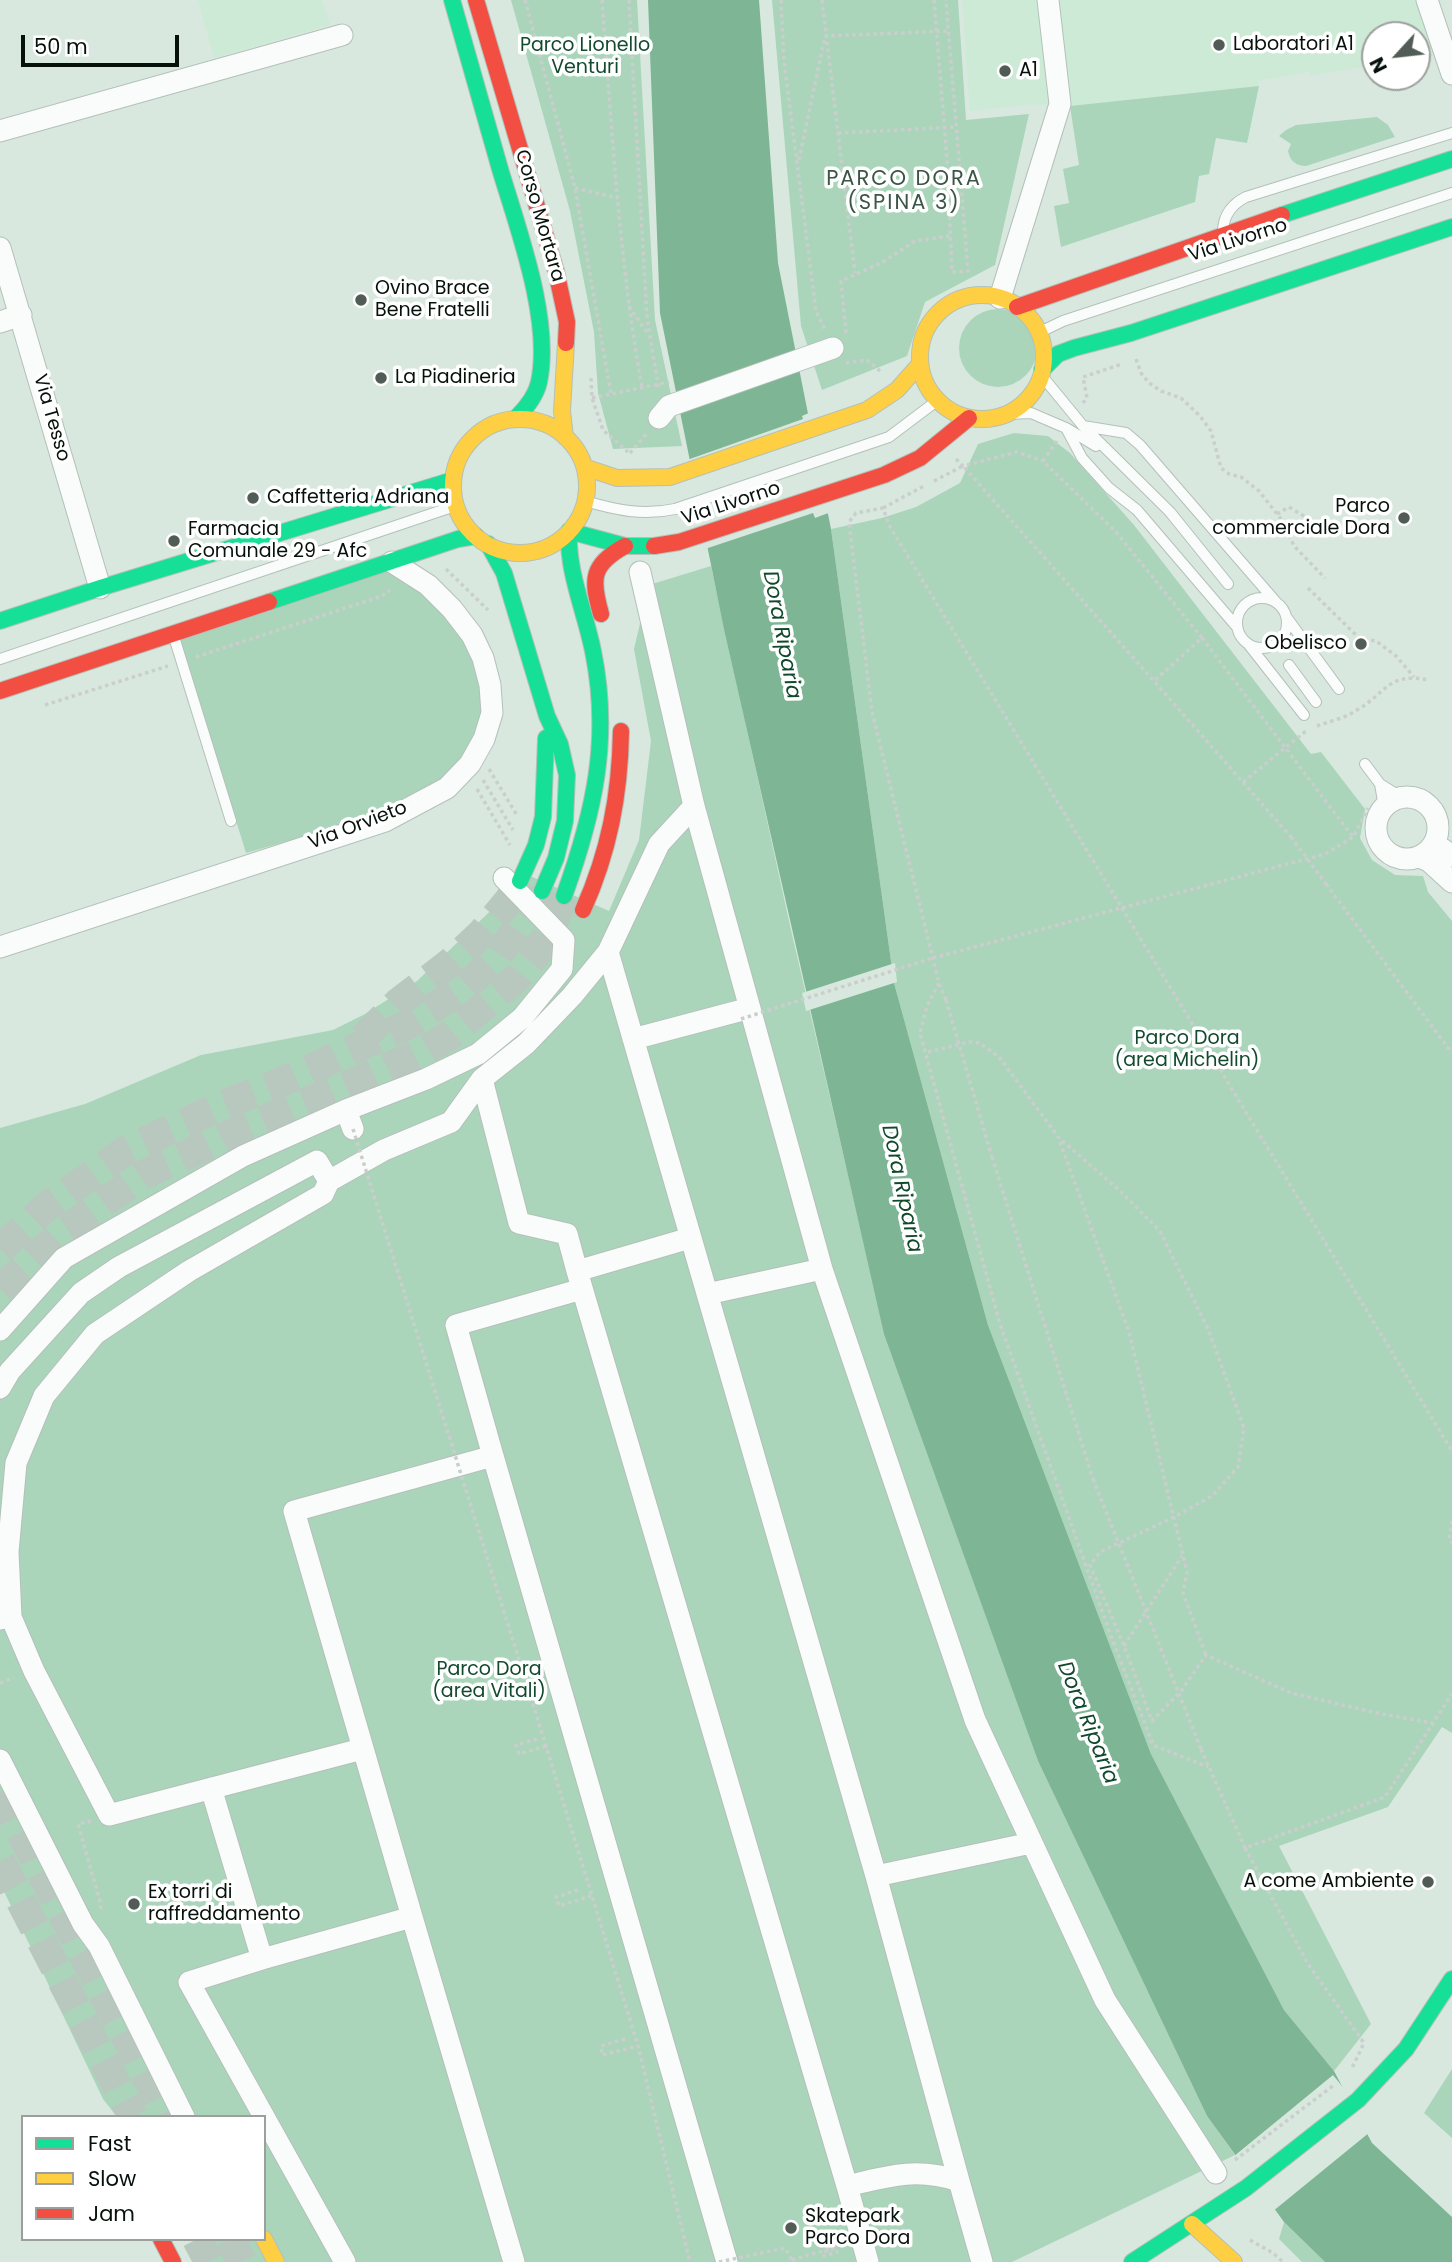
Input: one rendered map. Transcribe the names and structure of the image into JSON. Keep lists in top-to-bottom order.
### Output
{
  "streets": {
    "main road": ["Corso Mortara", "Via Livorno"],
    "street": ["Via Tesso", "Via Orvieto"]
  },
  "crossings": [
    ["Corso Mortara", "Via Livorno"]
  ],
  "districts": ["PARCO DORA (SPINA 3)"],
  "water": ["Dora Riparia"],
  "parks": ["Parco Lionello Venturi", "Parco Dora (area Michelin)", "Parco Dora (area Vitali)"],
  "places": [
    "Laboratori A1",
    "A1",
    "Ovino Brace Bene Fratelli",
    "La Piadineria",
    "Caffetteria Adriana",
    "Parco commerciale Dora",
    "Farmacia Comunale 29 - Afc",
    "Obelisco",
    "A come Ambiente",
    "Ex torri di raffreddamento",
    "Skatepark Parco Dora"
  ],
  "legend": ["Fast", "Slow", "Jam"],
  "scale_bar": "50 m",
  "north": "bottom left"
}
